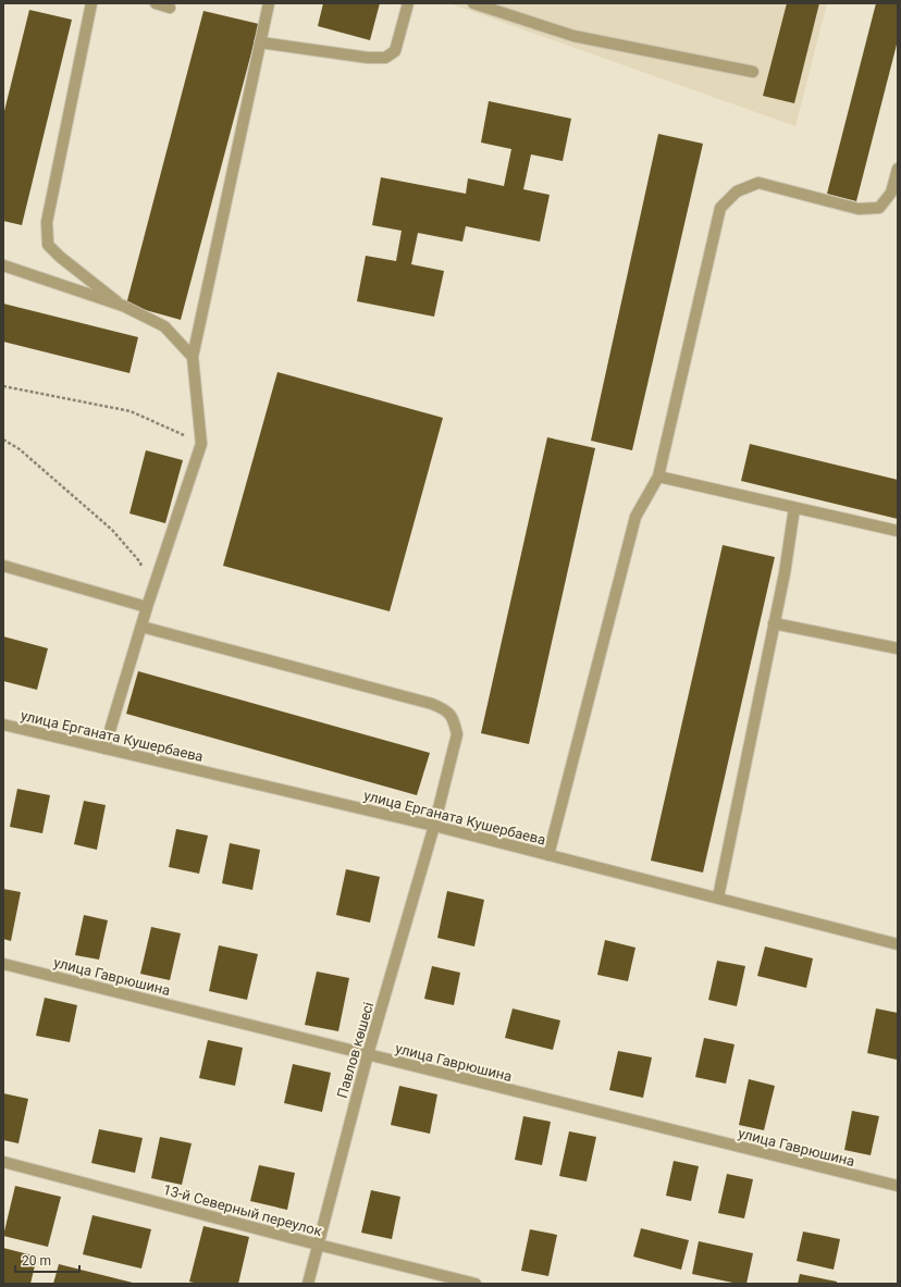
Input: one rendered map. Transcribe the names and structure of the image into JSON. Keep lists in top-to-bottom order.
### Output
{
  "streets": {
    "street": [
      "улица Ерганата Кушербаева",
      "улица Гаврюшина",
      "Павлов көшесі",
      "13-й Северный переулок"
    ]
  },
  "crossings": [
    ["улица Ерганата Кушербаева", "Павлов көшесі"],
    ["улица Гаврюшина", "Павлов көшесі"],
    ["Павлов көшесі", "13-й Северный переулок"]
  ],
  "scale_bar": "20 m"
}
